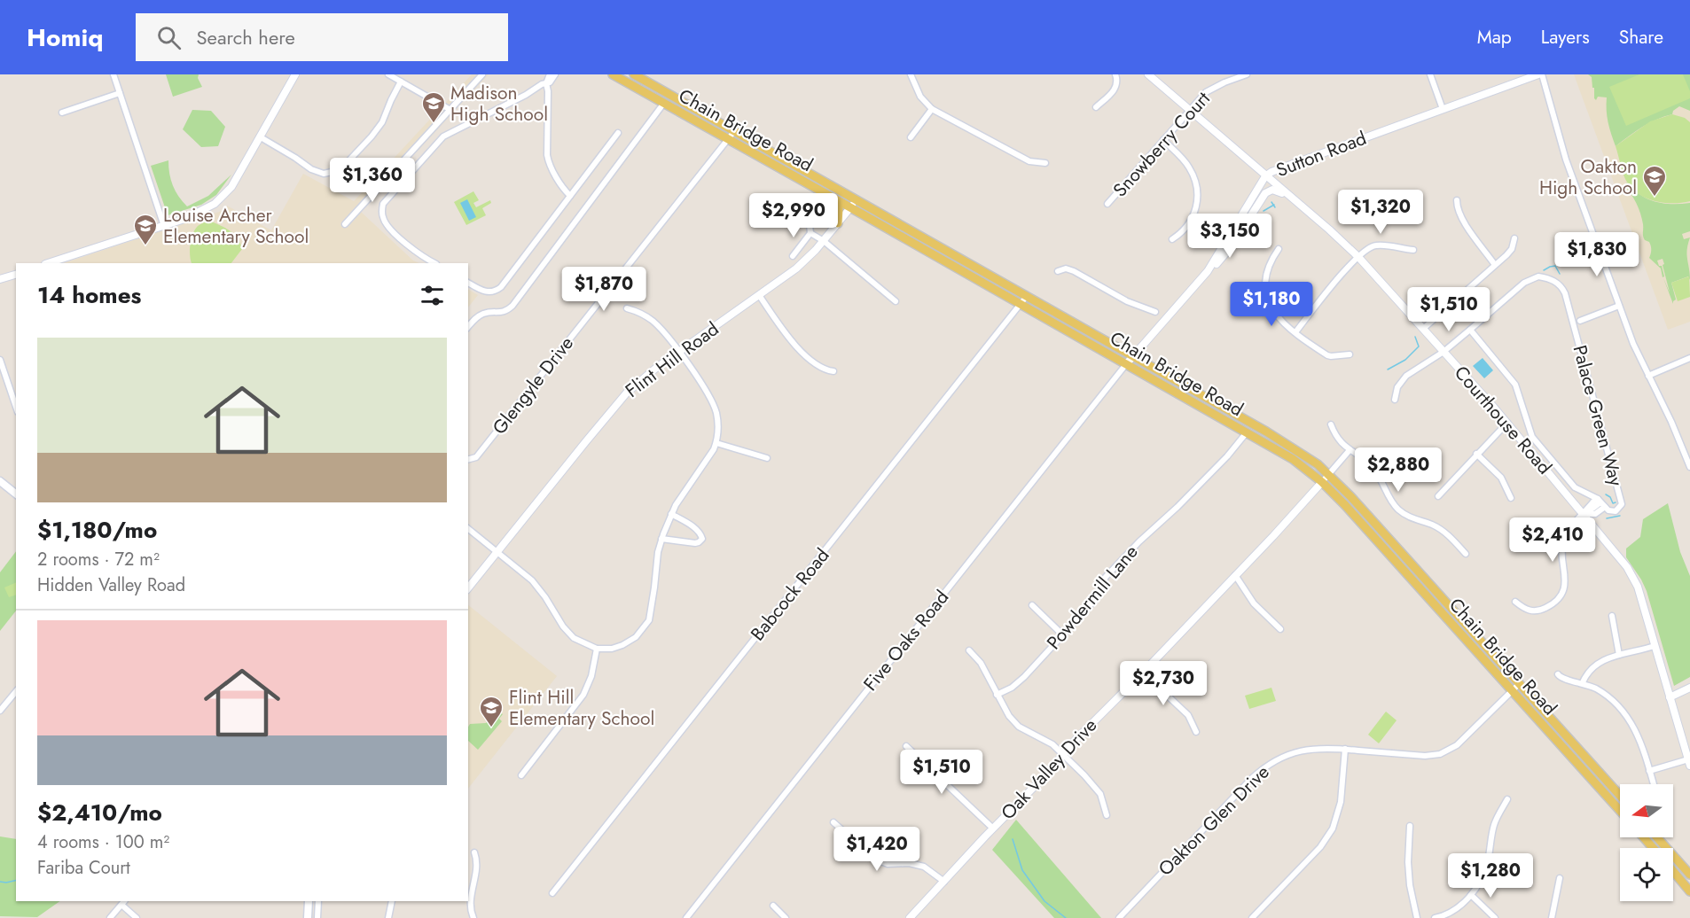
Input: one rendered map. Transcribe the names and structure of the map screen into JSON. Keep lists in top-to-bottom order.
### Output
{
  "streets": {
    "main road": ["Chain Bridge Road"],
    "street": [
      "Snowberry Court",
      "Sutton Road",
      "Flint Hill Road",
      "Glengyle Drive",
      "Palace Green Way",
      "Courthouse Road",
      "Babcock Road",
      "Powdermill Lane",
      "Five Oaks Road",
      "Oak Valley Drive",
      "Oakton Glen Drive"
    ]
  },
  "crossings": [
    ["Chain Bridge Road", "Sutton Road"],
    ["Chain Bridge Road", "Flint Hill Road"],
    ["Chain Bridge Road", "Glengyle Drive"],
    ["Chain Bridge Road", "Babcock Road"],
    ["Chain Bridge Road", "Powdermill Lane"],
    ["Chain Bridge Road", "Five Oaks Road"],
    ["Chain Bridge Road", "Oak Valley Drive"],
    ["Chain Bridge Road", "Oakton Glen Drive"],
    ["Snowberry Court", "Courthouse Road"],
    ["Sutton Road", "Courthouse Road"],
    ["Sutton Road", "Five Oaks Road"],
    ["Palace Green Way", "Courthouse Road"]
  ],
  "places": {
    "school or university": [
      "Madison High School",
      "Oakton High School",
      "Louise Archer Elementary School",
      "Flint Hill Elementary School"
    ]
  },
  "north": "left",
  "page": {
    "header": "Homiq",
    "search": "Search here",
    "nav": ["Map", "Layers", "Share"],
    "price": [
      "$1,360",
      "$1,320",
      "$2,990",
      "$3,150",
      "$1,830",
      "$1,870",
      "$1,180",
      "$1,510",
      "$2,880",
      "$2,410",
      "$2,730",
      "$1,510",
      "$1,420",
      "$1,280"
    ],
    "heading": "14 homes",
    "list": [
      {
        "name": "$1,180/mo",
        "note": "2 rooms · 72 m² · Hidden Valley Road"
      },
      {
        "name": "$2,410/mo",
        "note": "4 rooms · 100 m² · Fariba Court"
      }
    ]
  }
}
